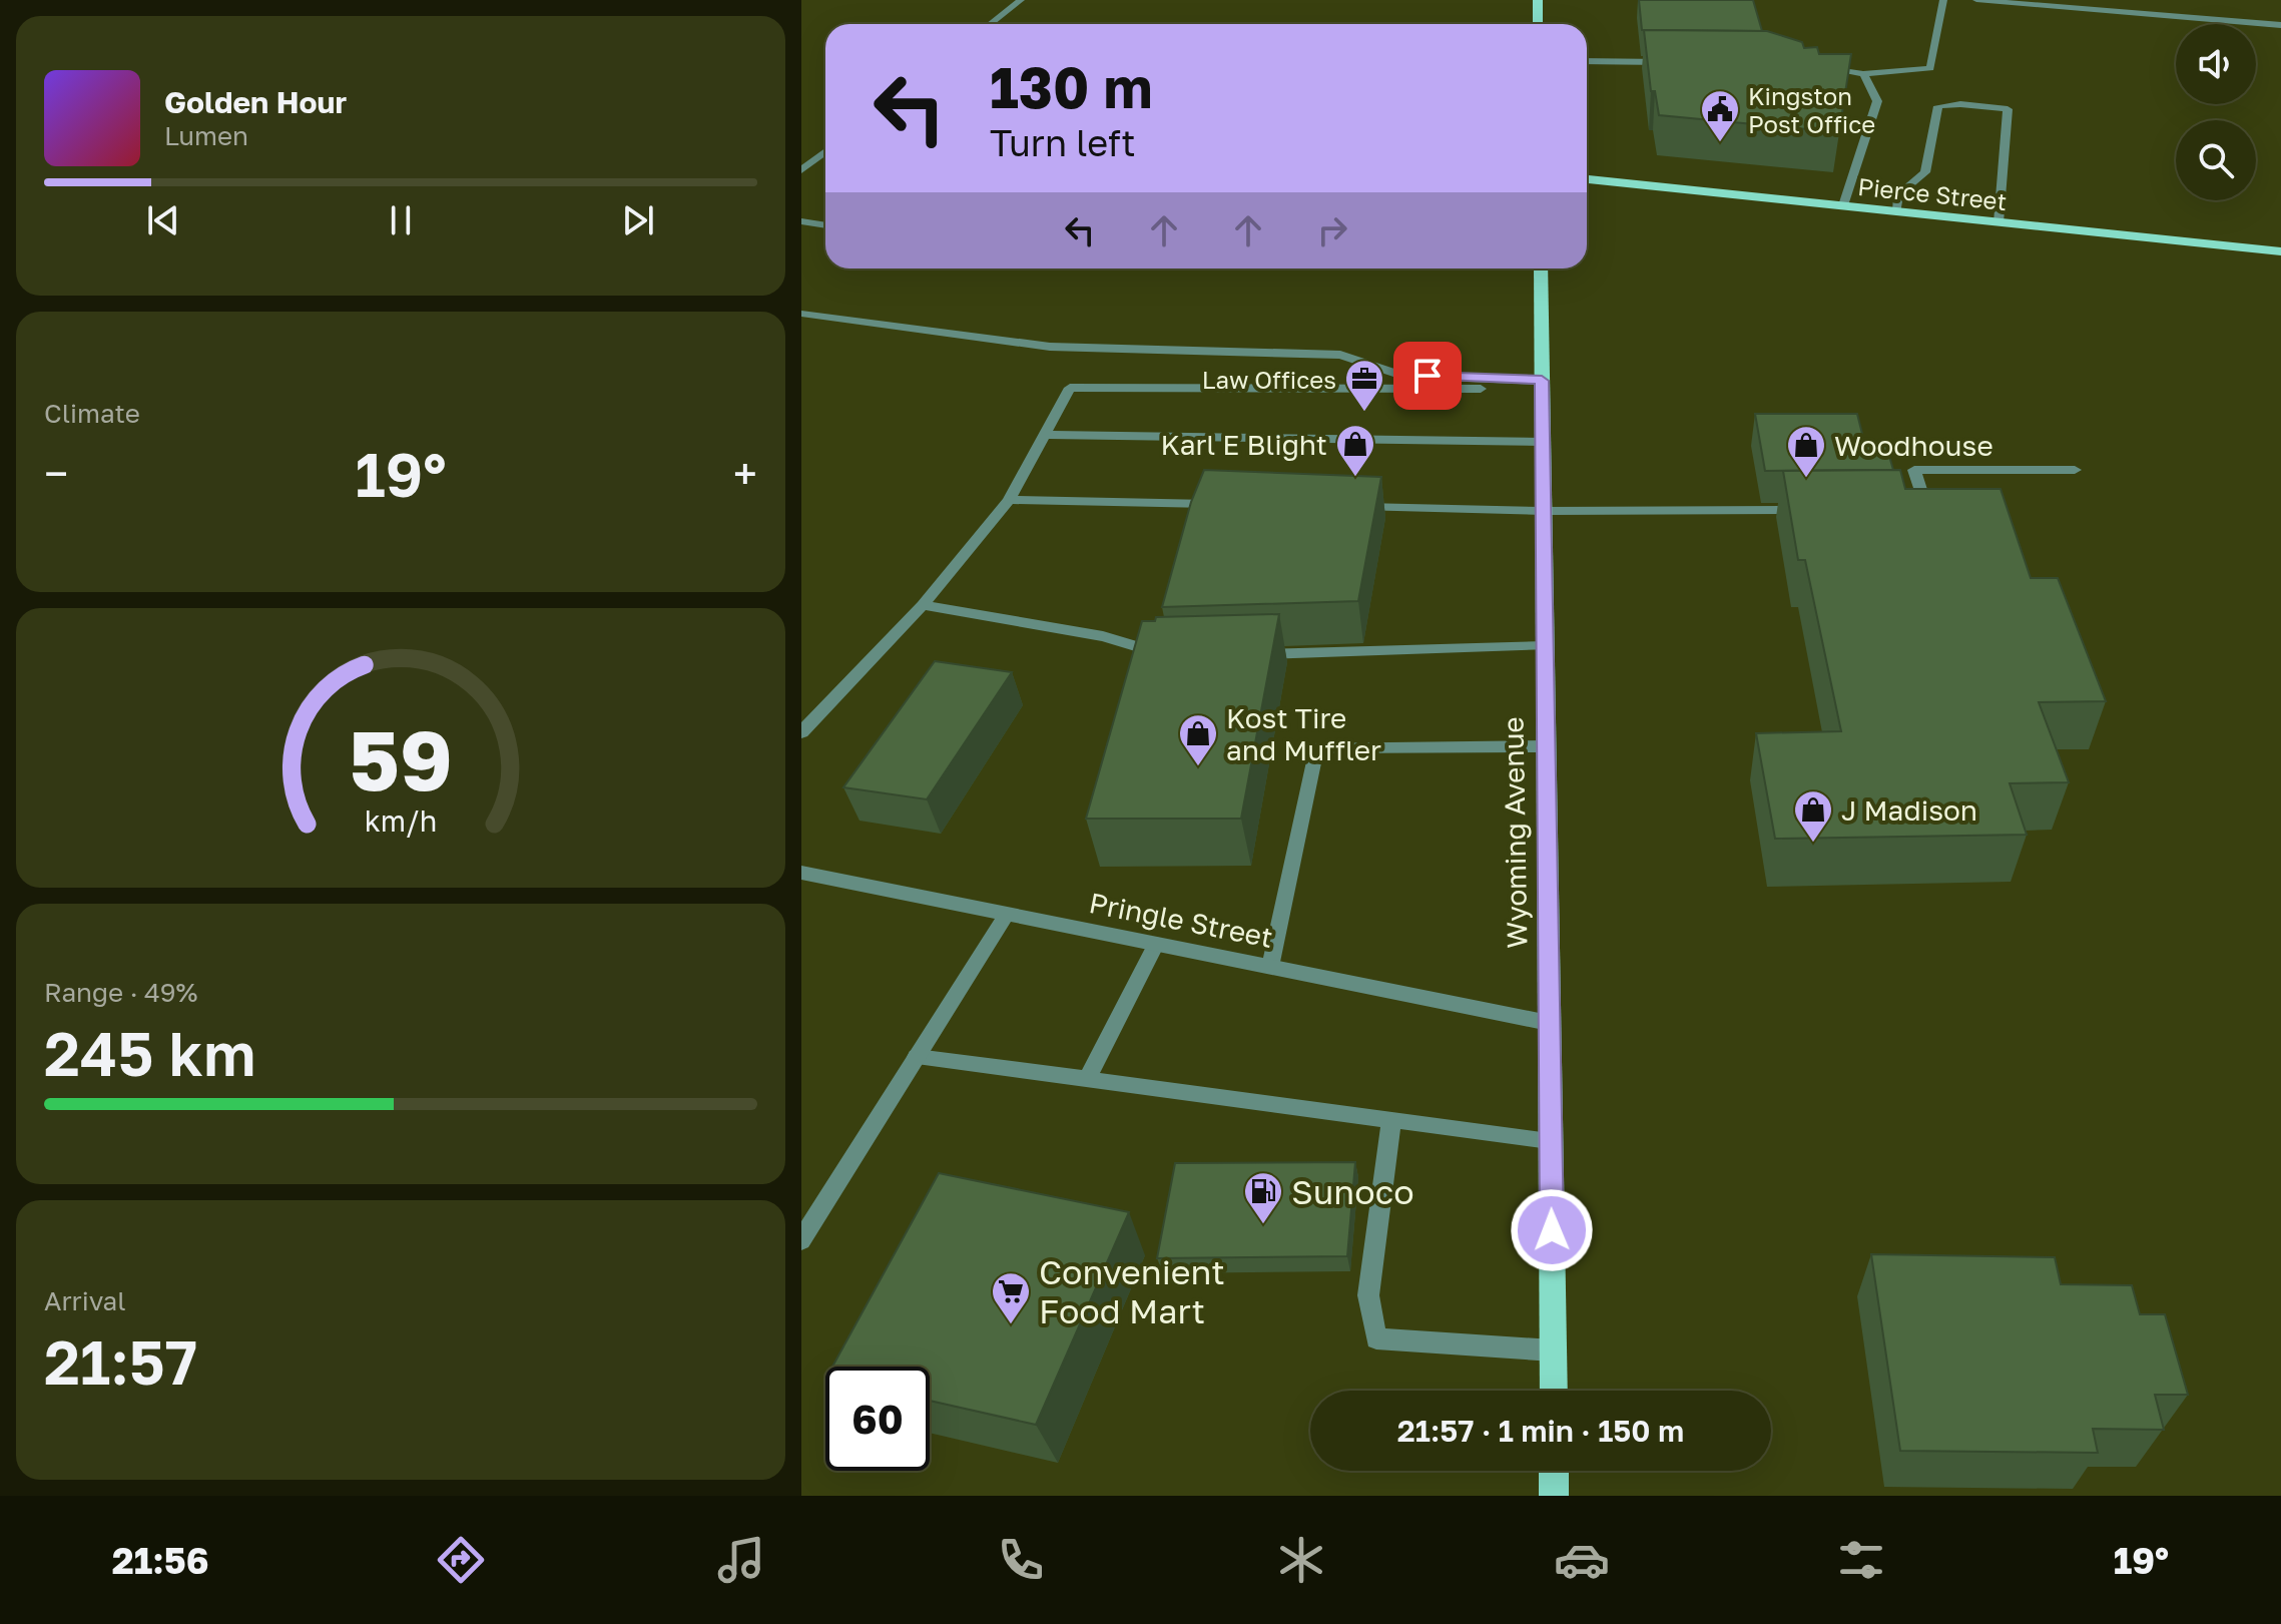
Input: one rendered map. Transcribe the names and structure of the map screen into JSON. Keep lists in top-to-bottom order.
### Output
{
  "streets": {
    "main road": ["Pierce Street", "Wyoming Avenue"],
    "street": ["Pringle Street"]
  },
  "crossings": [
    ["Wyoming Avenue", "Pringle Street"]
  ],
  "places": {
    "public building": ["Kingston Post Office"],
    "office": ["Law Offices"],
    "shop": [
      "Karl E Blight",
      "Woodhouse",
      "Kost Tire and Muffler",
      "J Madison"
    ],
    "fuel station": ["Sunoco"],
    "supermarket": ["Convenient Food Mart"]
  },
  "page": {
    "turn": ["130 m", "Turn left"],
    "song": ["Golden Hour", "Lumen"],
    "tile": [
      "Climate",
      ["Range · 49%", "245 km"],
      ["Arrival", "21:57"]
    ],
    "heat": ["−", "19°", "+"],
    "limit": "60",
    "trip": "21:57 · 1 min · 150 m",
    "tabs": ["21:56", "19°"],
    "gauge": ["59", "km/h"]
  }
}
